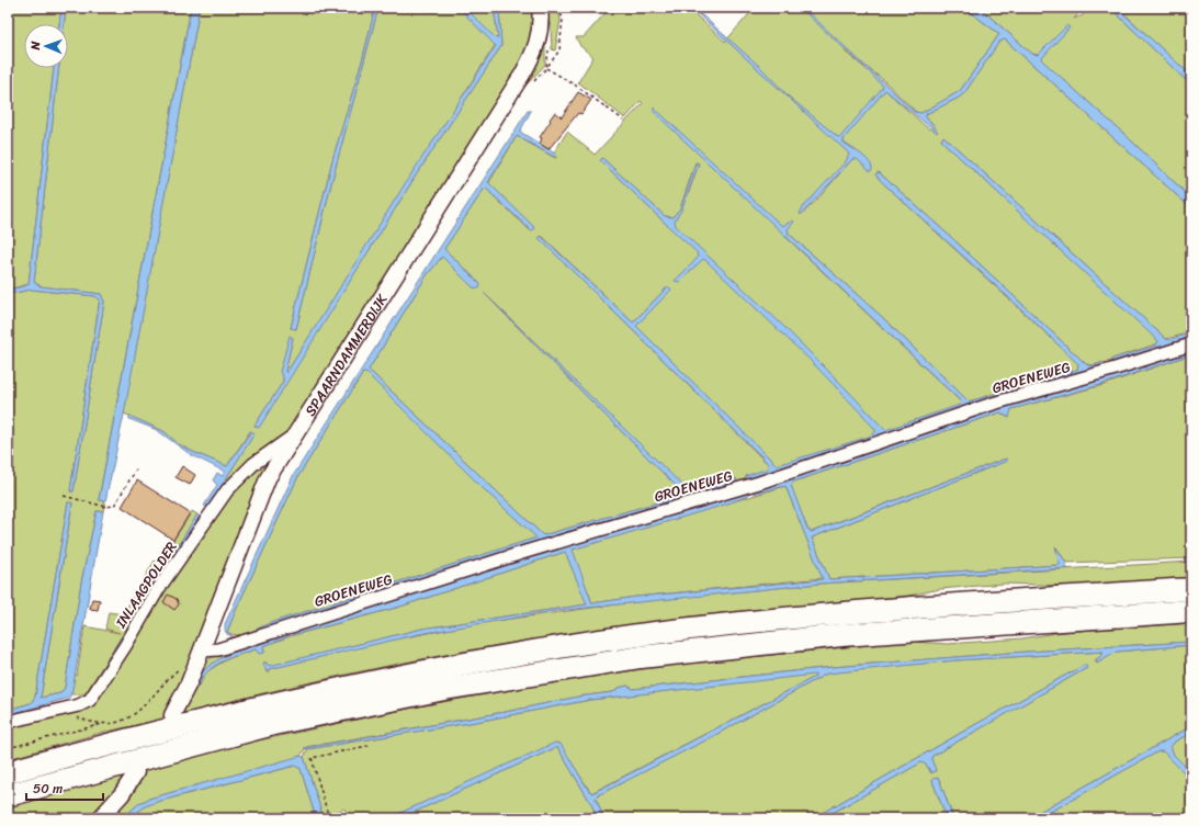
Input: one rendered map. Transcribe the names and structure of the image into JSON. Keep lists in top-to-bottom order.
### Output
{
  "streets": {
    "street": ["SPAARNDAMMERDIJK", "GROENEWEG", "INLAAGPOLDER"]
  },
  "crossings": [
    ["SPAARNDAMMERDIJK", "GROENEWEG"],
    ["SPAARNDAMMERDIJK", "INLAAGPOLDER"]
  ],
  "scale_bar": "50 m",
  "north": "left"
}
